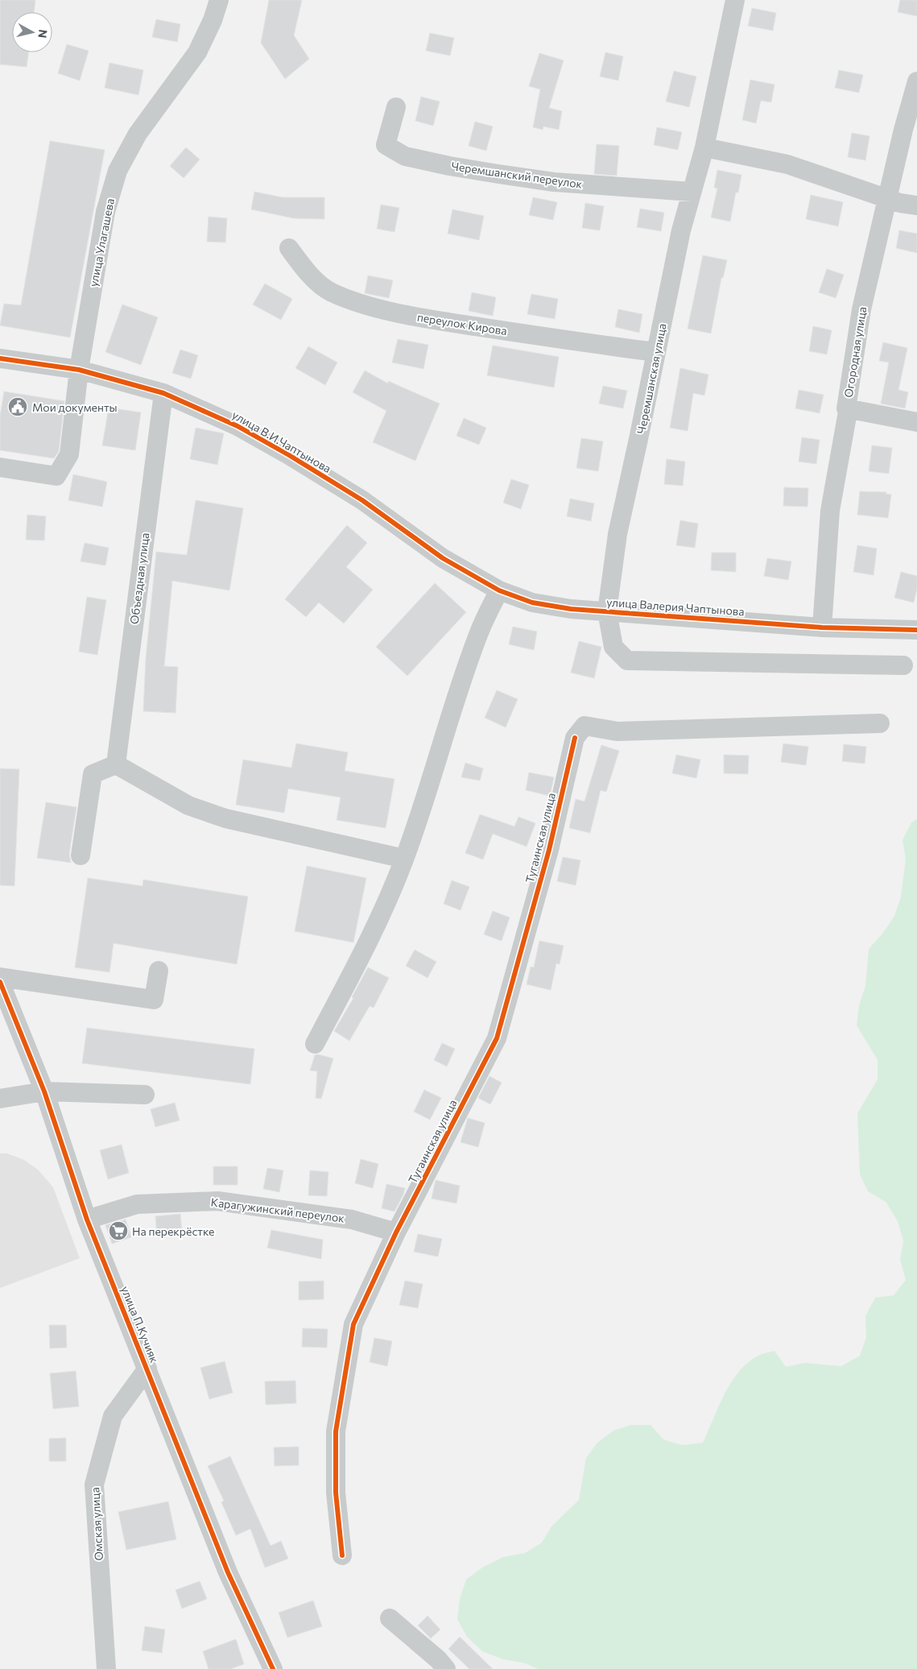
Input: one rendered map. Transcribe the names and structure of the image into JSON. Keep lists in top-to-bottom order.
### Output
{
  "streets": {
    "street": [
      "Черемшанский переулок",
      "улица Улагашева",
      "переулок Кирова",
      "Огородная улица",
      "Черемшанская улица",
      "улица В.И.Чаптынова",
      "Объездная улица",
      "улица Валерия Чаптынова",
      "Тугаинская улица",
      "Карагужинский переулок",
      "улица П.Кучияк",
      "Омская улица"
    ]
  },
  "crossings": [
    ["Черемшанский переулок", "Черемшанская улица"],
    ["улица Улагашева", "улица В.И.Чаптынова"],
    ["переулок Кирова", "Черемшанская улица"],
    ["Огородная улица", "улица Валерия Чаптынова"],
    ["Черемшанская улица", "улица Валерия Чаптынова"],
    ["улица В.И.Чаптынова", "Объездная улица"],
    ["улица В.И.Чаптынова", "улица Валерия Чаптынова"],
    ["Тугаинская улица", "Карагужинский переулок"],
    ["Карагужинский переулок", "улица П.Кучияк"],
    ["улица П.Кучияк", "Омская улица"]
  ],
  "places": {
    "public building": ["Мои документы"],
    "supermarket": ["На перекрёстке"]
  },
  "north": "right"
}
